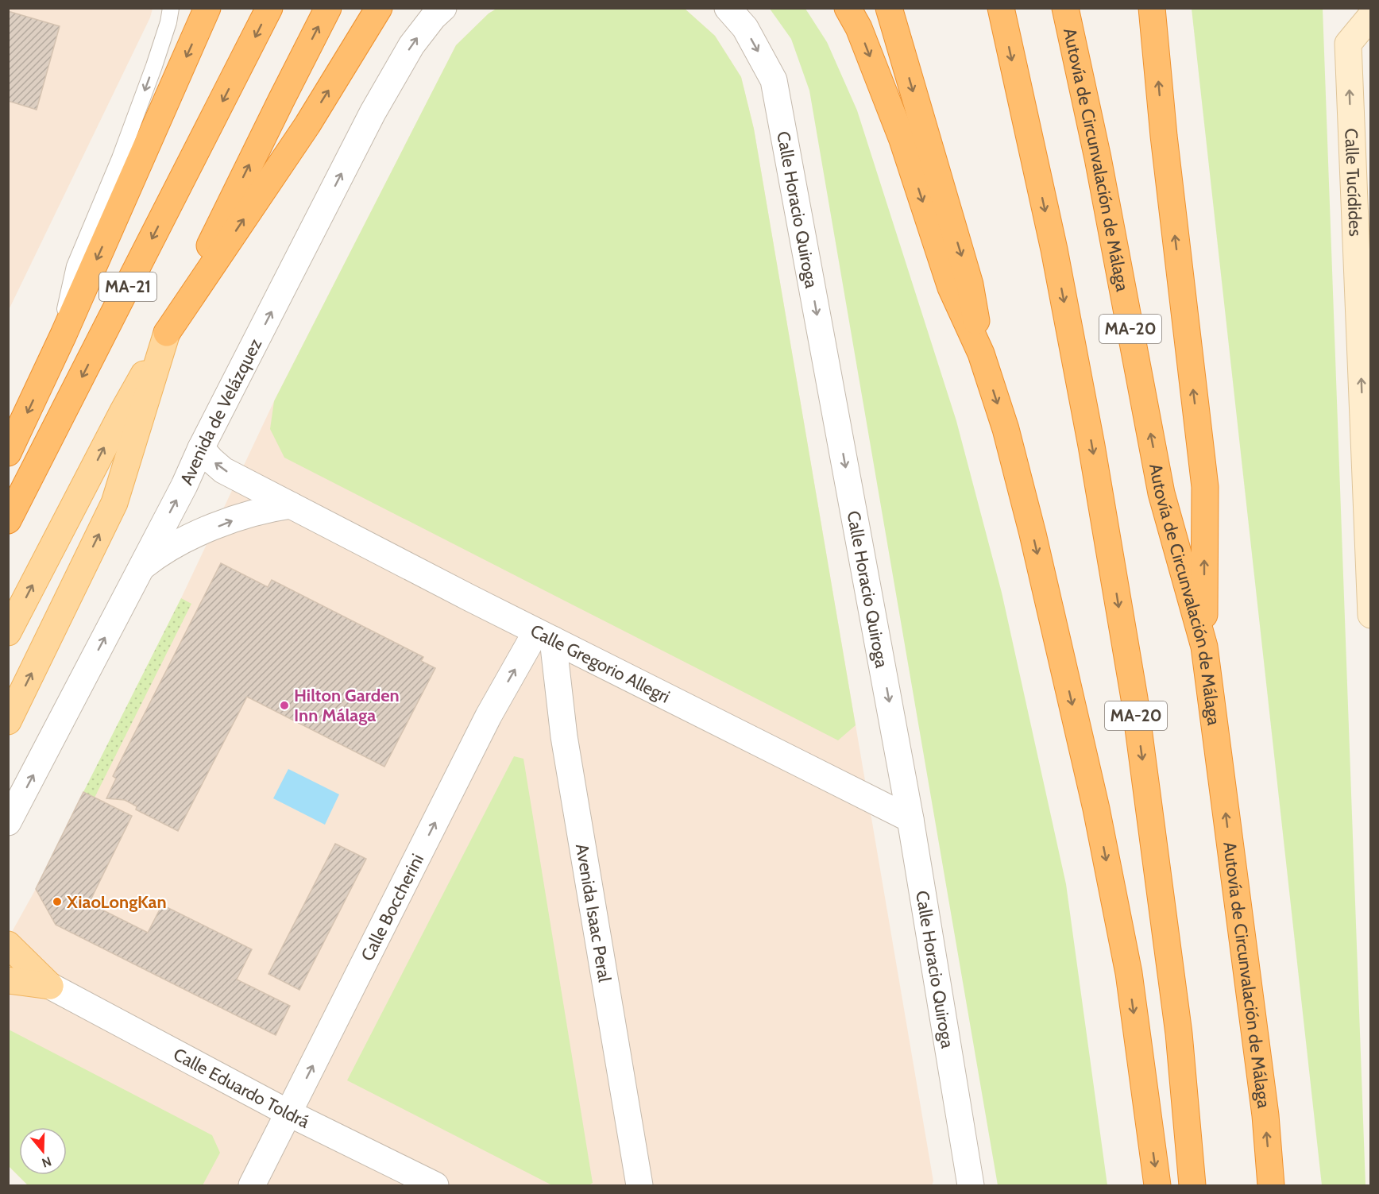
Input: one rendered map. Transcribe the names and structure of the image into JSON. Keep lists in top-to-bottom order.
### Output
{
  "streets": {
    "highway": ["Autovía de Circunvalación de Málaga", "MA-21", "MA-20"],
    "main road": ["Calle Tucídides"],
    "street": [
      "Calle Horacio Quiroga",
      "Avenida de Velázquez",
      "Calle Gregorio Allegri",
      "Calle Boccherini",
      "Avenida Isaac Peral",
      "Calle Eduardo Toldrá"
    ]
  },
  "crossings": [
    ["Calle Horacio Quiroga", "Calle Gregorio Allegri"],
    ["Avenida de Velázquez", "Calle Gregorio Allegri"],
    ["Calle Gregorio Allegri", "Calle Boccherini"],
    ["Calle Gregorio Allegri", "Avenida Isaac Peral"],
    ["Calle Boccherini", "Avenida Isaac Peral"],
    ["Calle Boccherini", "Calle Eduardo Toldrá"]
  ],
  "one_way": [
    "Calle Tucídides",
    "Calle Horacio Quiroga",
    "Avenida de Velázquez",
    "Calle Boccherini"
  ],
  "places": ["Hilton Garden Inn Málaga", "XiaoLongKan"],
  "north": "bottom"
}
